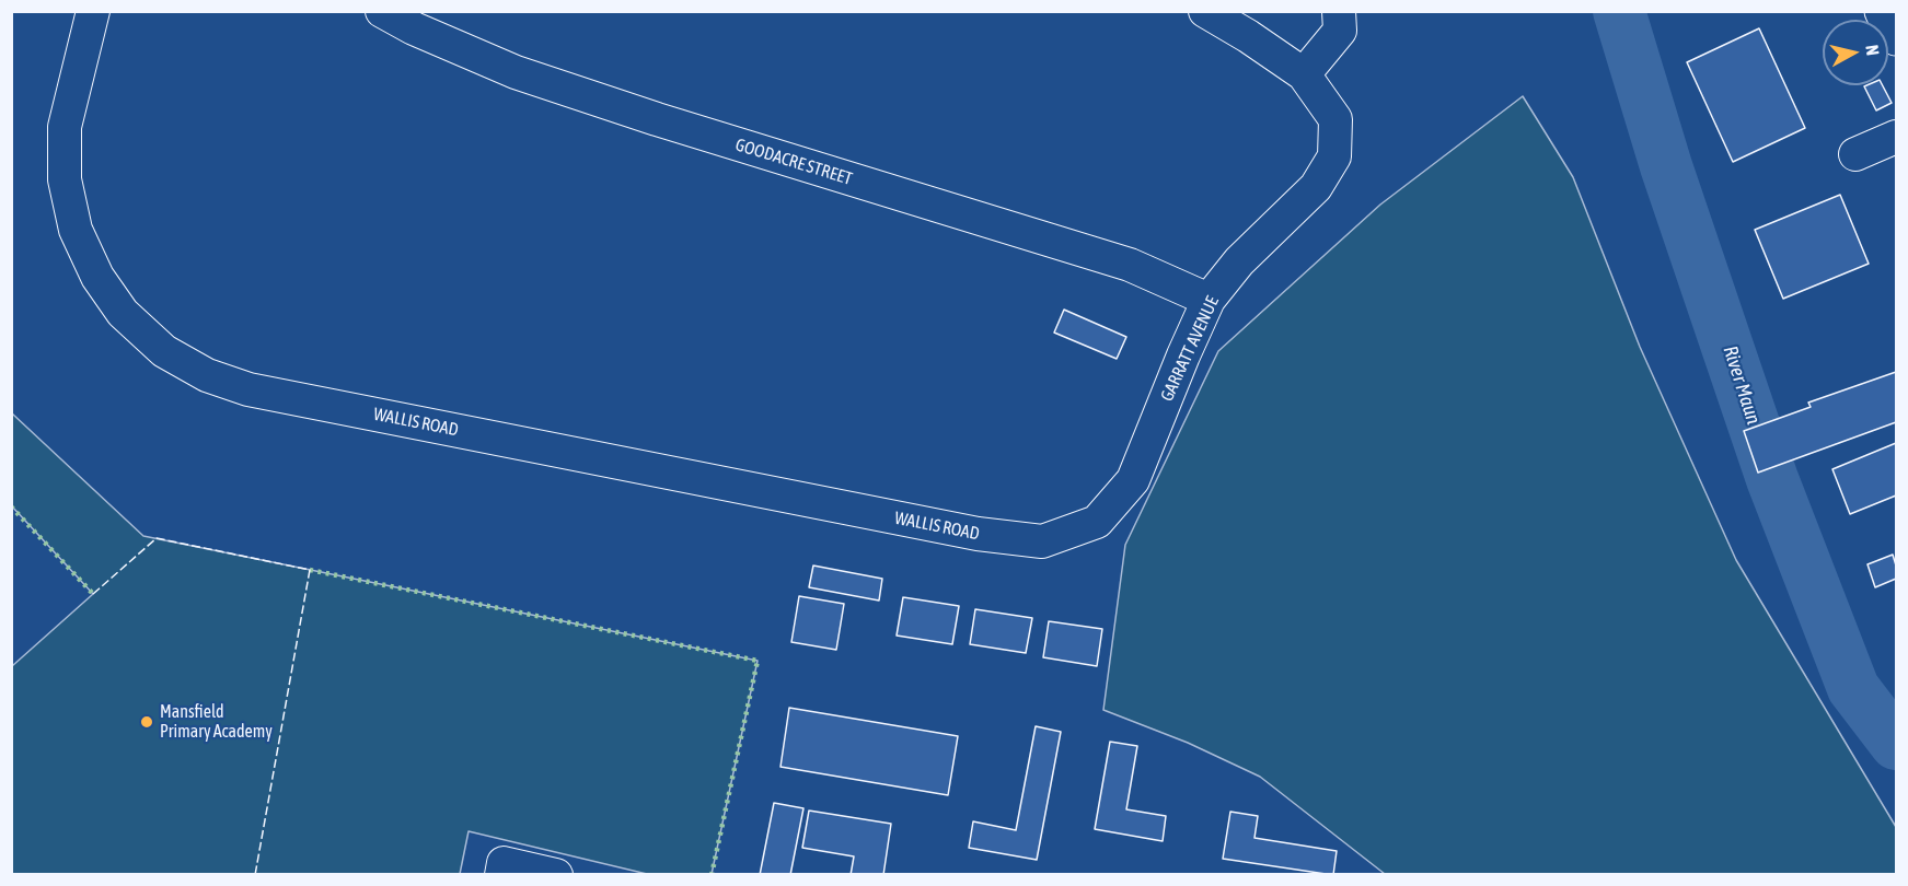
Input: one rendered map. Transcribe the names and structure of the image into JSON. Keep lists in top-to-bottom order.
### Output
{
  "streets": {
    "street": ["GOODACRE STREET", "GARRATT AVENUE", "WALLIS ROAD"]
  },
  "crossings": [
    ["GOODACRE STREET", "GARRATT AVENUE"],
    ["GARRATT AVENUE", "WALLIS ROAD"]
  ],
  "water": ["River Maun"],
  "places": ["Mansfield Primary Academy"],
  "north": "right"
}
